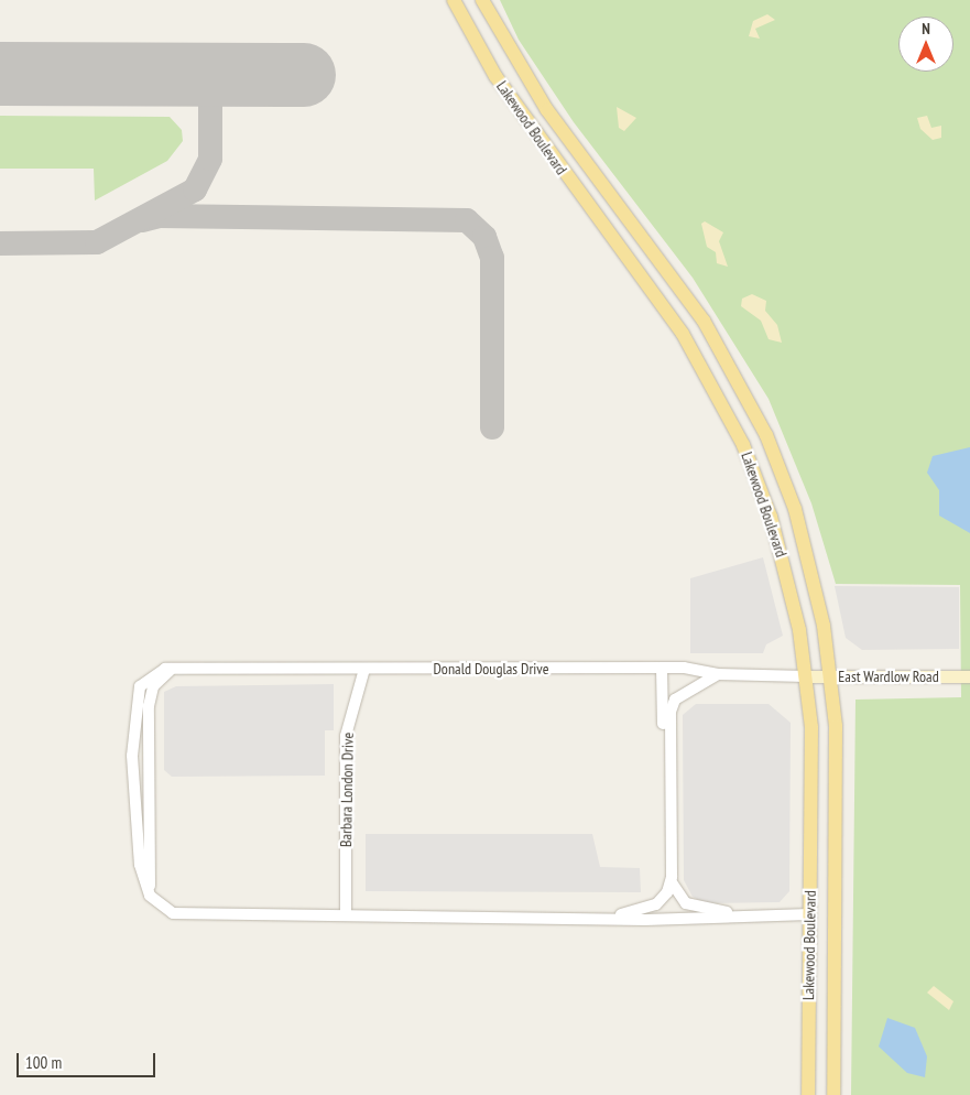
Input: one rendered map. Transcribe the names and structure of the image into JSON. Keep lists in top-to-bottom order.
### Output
{
  "streets": {
    "main road": ["Lakewood Boulevard", "East Wardlow Road"],
    "street": ["Donald Douglas Drive", "Barbara London Drive"]
  },
  "crossings": [
    ["Lakewood Boulevard", "Donald Douglas Drive"],
    ["Lakewood Boulevard", "East Wardlow Road"],
    ["Donald Douglas Drive", "East Wardlow Road"],
    ["Donald Douglas Drive", "Barbara London Drive"]
  ],
  "scale_bar": "100 m",
  "north": "top"
}
